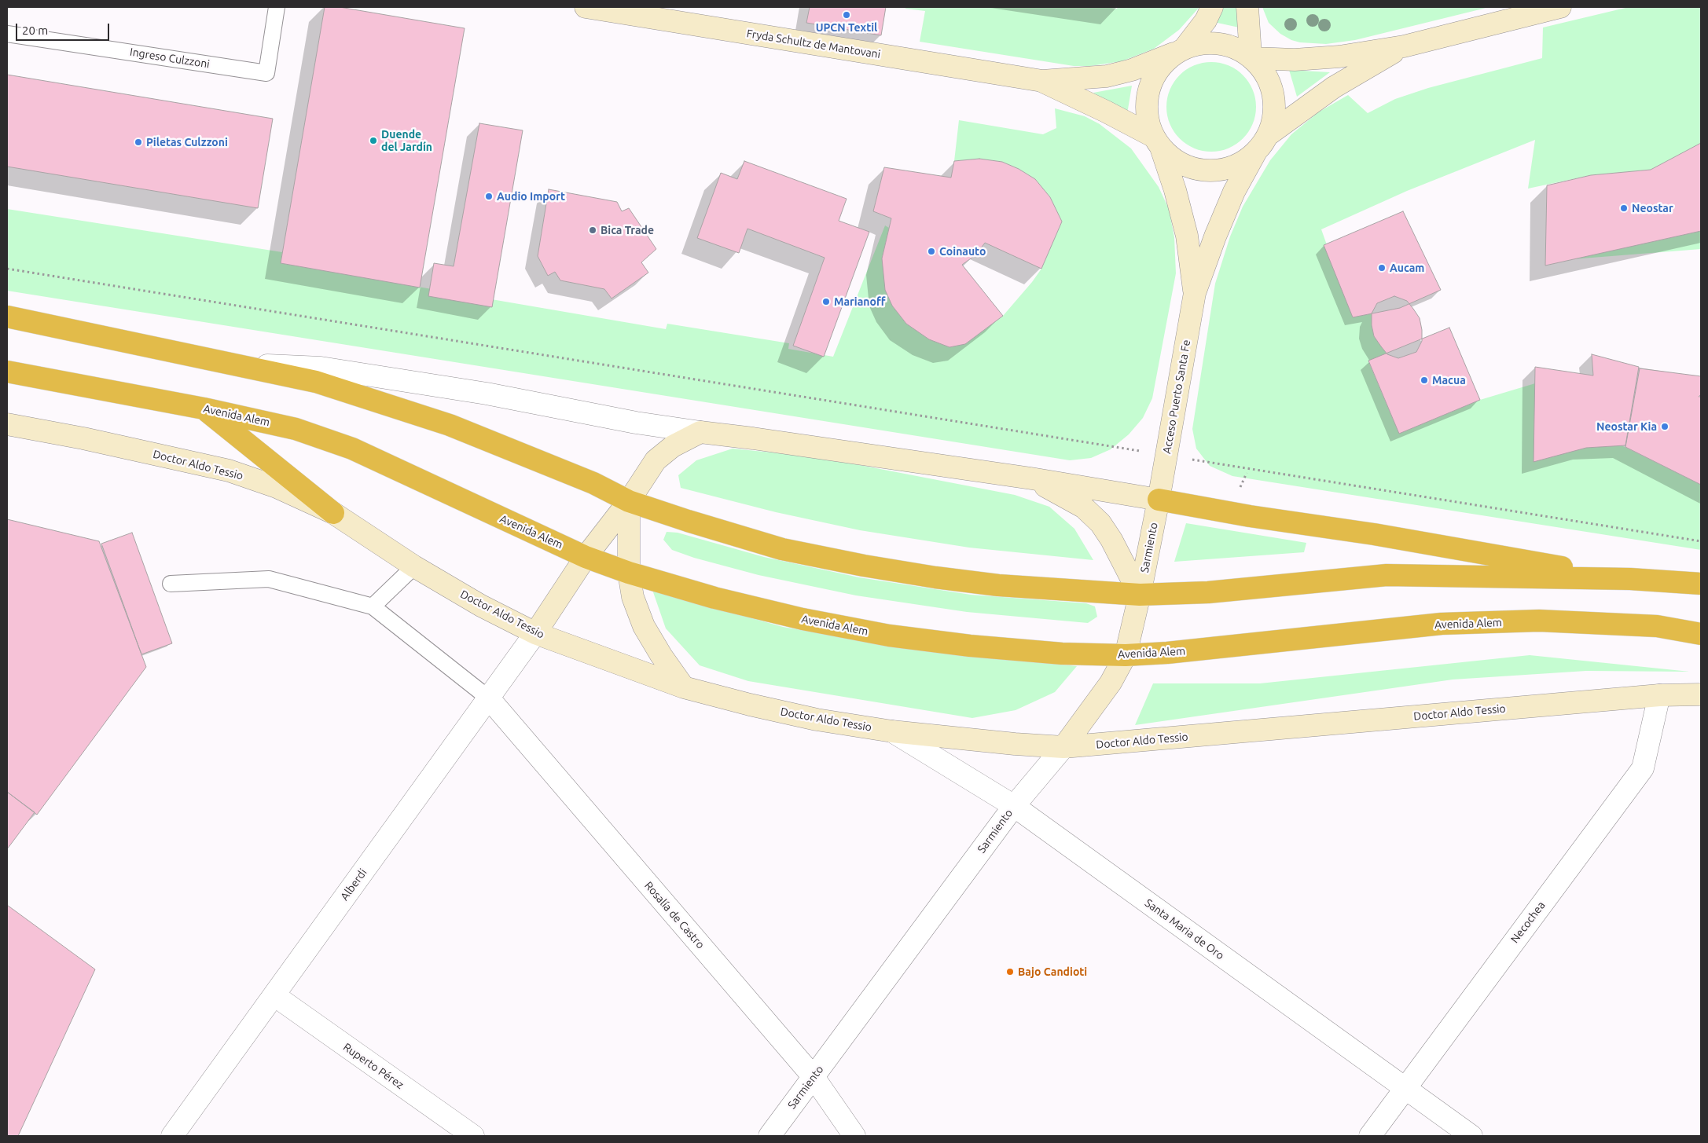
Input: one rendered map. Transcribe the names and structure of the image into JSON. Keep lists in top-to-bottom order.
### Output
{
  "streets": {
    "highway": ["Avenida Alem"],
    "street": [
      "Fryda Schultz de Mantovani",
      "Acceso Puerto Santa Fe",
      "Doctor Aldo Tessio",
      "Sarmiento",
      "Alberdi",
      "Rosalía de Castro",
      "Necochea",
      "Santa Maria de Oro",
      "Ruperto Pérez"
    ],
    "lane": ["Ingreso Culzzoni"]
  },
  "crossings": [
    ["Fryda Schultz de Mantovani", "Acceso Puerto Santa Fe"],
    ["Acceso Puerto Santa Fe", "Sarmiento"],
    ["Avenida Alem", "Sarmiento"],
    ["Doctor Aldo Tessio", "Sarmiento"],
    ["Doctor Aldo Tessio", "Alberdi"],
    ["Doctor Aldo Tessio", "Necochea"],
    ["Doctor Aldo Tessio", "Santa Maria de Oro"],
    ["Sarmiento", "Rosalía de Castro"],
    ["Sarmiento", "Santa Maria de Oro"],
    ["Alberdi", "Rosalía de Castro"],
    ["Alberdi", "Ruperto Pérez"],
    ["Necochea", "Santa Maria de Oro"]
  ],
  "places": [
    "UPCN Textil",
    "Duende del Jardín",
    "Piletas Culzzoni",
    "Audio Import",
    "Neostar",
    "Bica Trade",
    "Coinauto",
    "Aucam",
    "Marianoff",
    "Macua",
    "Neostar Kia",
    "Bajo Candioti"
  ],
  "scale_bar": "20 m"
}
